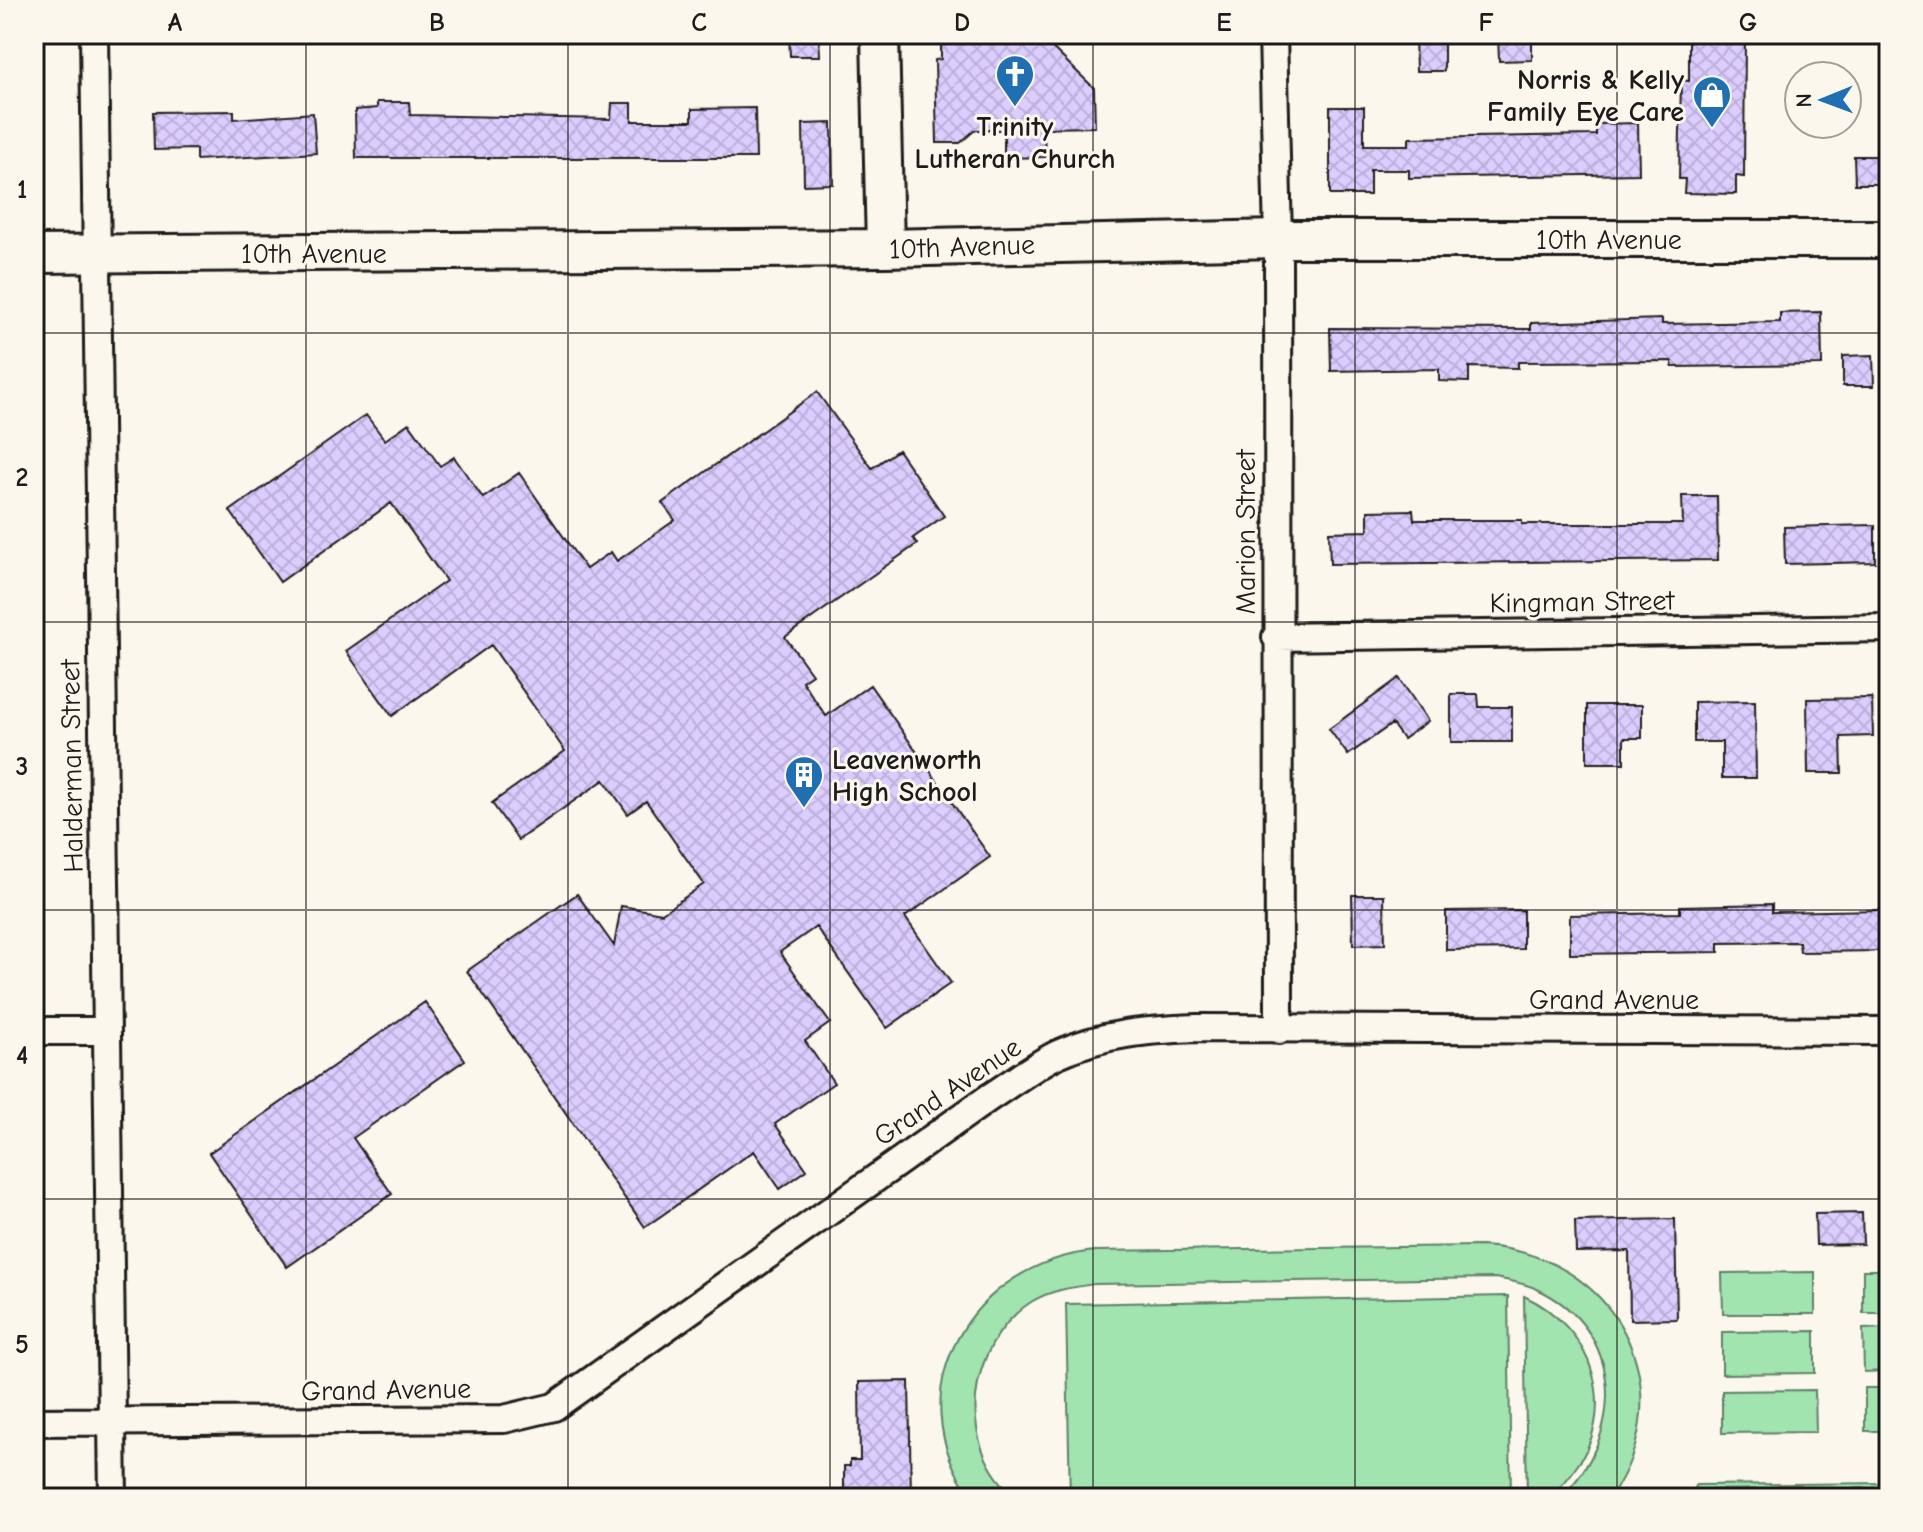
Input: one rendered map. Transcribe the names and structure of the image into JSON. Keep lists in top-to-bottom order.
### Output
{
  "streets": {
    "street": [
      "10th Avenue",
      "Marion Street",
      "Kingman Street",
      "Halderman Street",
      "Grand Avenue"
    ]
  },
  "crossings": [
    ["10th Avenue", "Marion Street"],
    ["10th Avenue", "Halderman Street"],
    ["Marion Street", "Kingman Street"],
    ["Marion Street", "Grand Avenue"],
    ["Halderman Street", "Grand Avenue"]
  ],
  "places": {
    "church": ["Trinity Lutheran Church"],
    "shop": ["Norris & Kelly Family Eye Care"],
    "building": ["Leavenworth High School"]
  },
  "north": "left",
  "grid": {
    "columns": [
      "A",
      "B",
      "C",
      "D",
      "E",
      "F",
      "G"
    ],
    "rows": [
      "1",
      "2",
      "3",
      "4",
      "5"
    ]
  }
}
